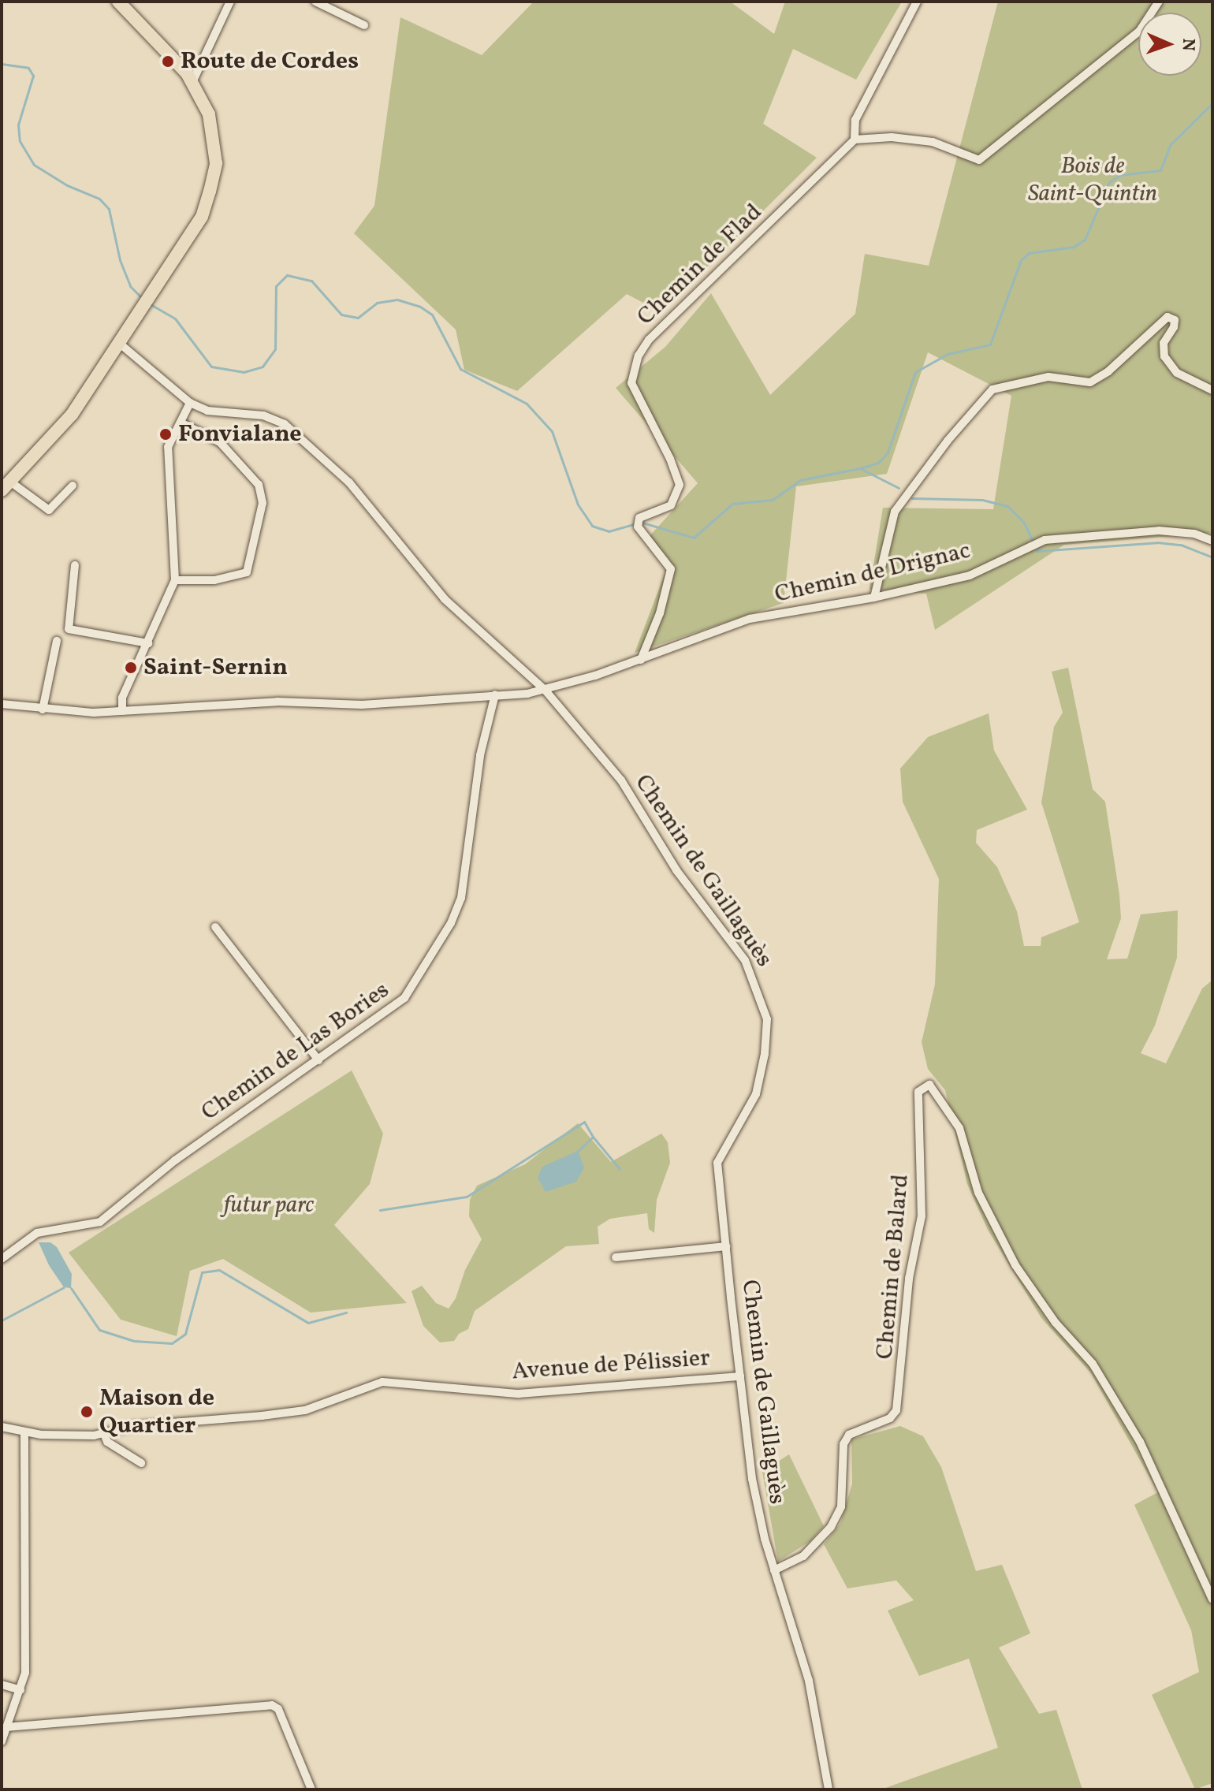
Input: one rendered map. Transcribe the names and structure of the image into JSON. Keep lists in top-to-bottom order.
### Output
{
  "streets": {
    "street": [
      "Chemin de Flad",
      "Chemin de Drignac",
      "Chemin de Gaillaguès",
      "Chemin de Las Bories",
      "Chemin de Balard",
      "Avenue de Pélissier"
    ]
  },
  "crossings": [
    ["Chemin de Flad", "Chemin de Drignac"],
    ["Chemin de Drignac", "Chemin de Gaillaguès"],
    ["Chemin de Drignac", "Chemin de Las Bories"],
    ["Chemin de Gaillaguès", "Chemin de Balard"],
    ["Chemin de Gaillaguès", "Avenue de Pélissier"]
  ],
  "parks": ["Bois de Saint-Quintin", "futur parc"],
  "places": [
    "Route de Cordes",
    "Fonvialane",
    "Saint-Sernin",
    "Maison de Quartier"
  ],
  "north": "right"
}
